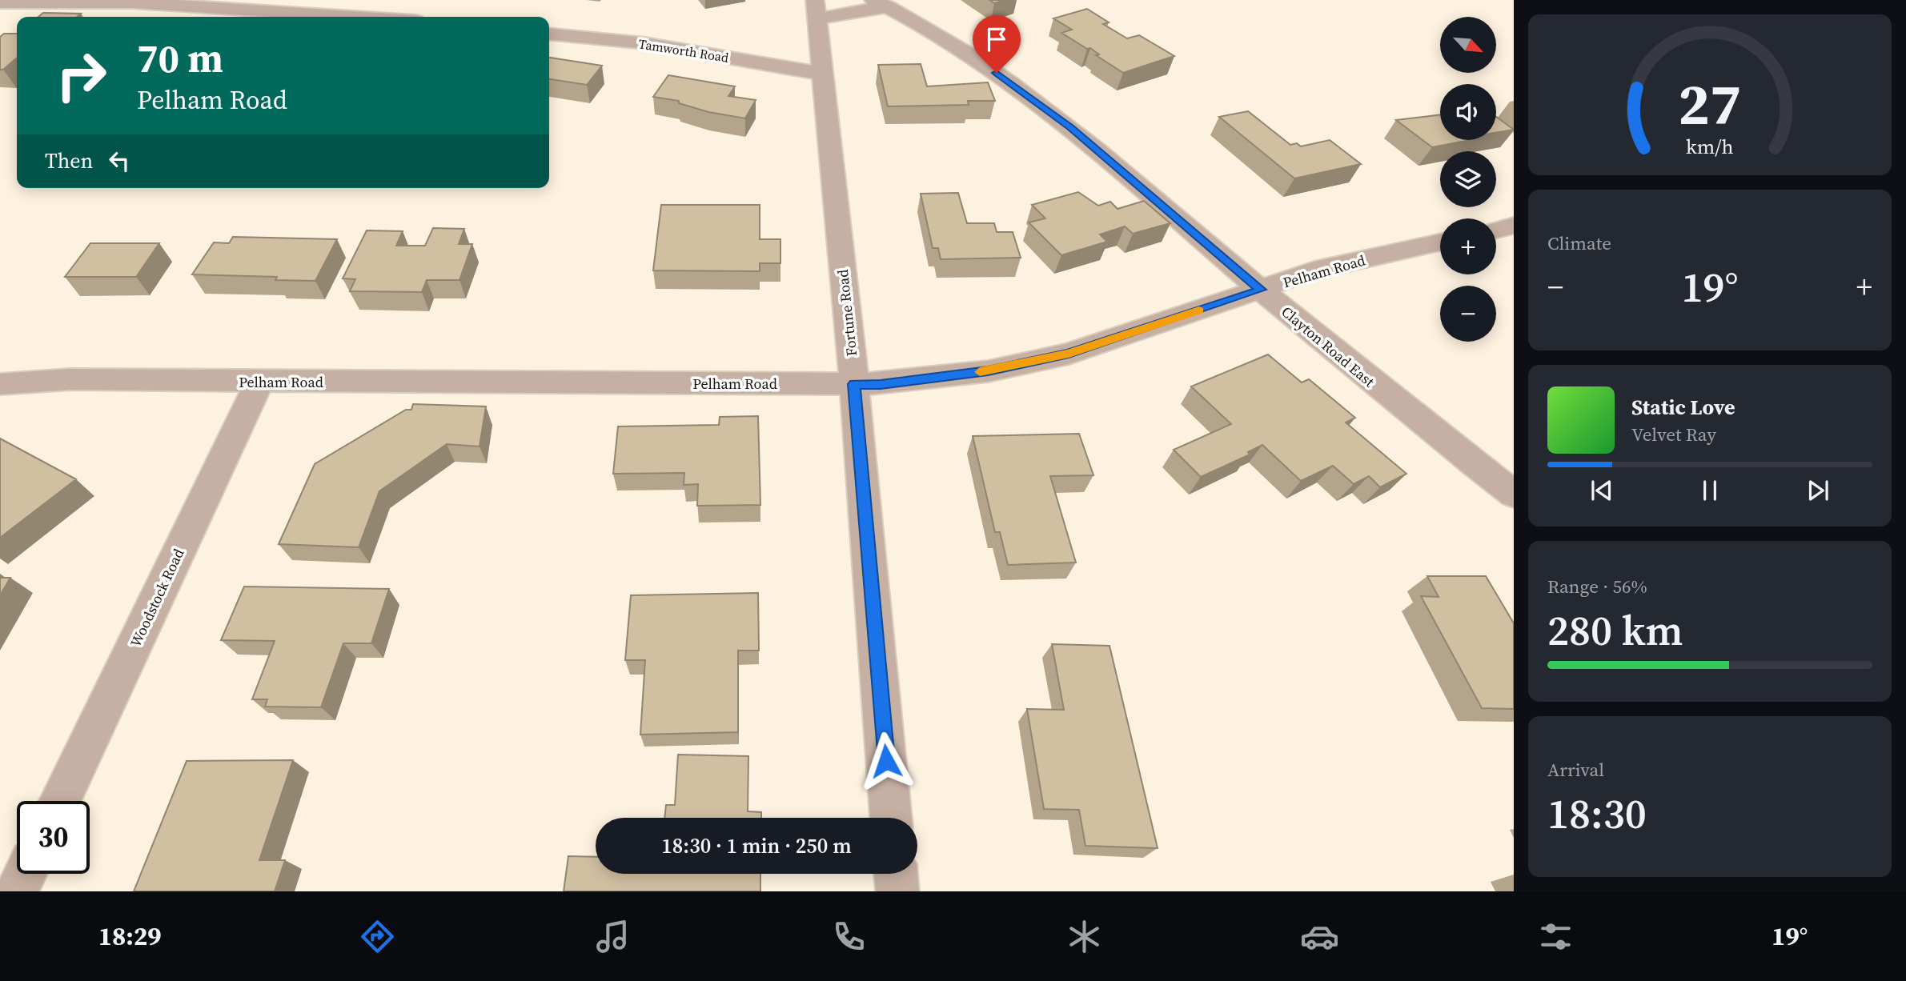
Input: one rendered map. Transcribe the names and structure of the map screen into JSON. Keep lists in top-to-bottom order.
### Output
{
  "streets": {
    "street": [
      "Tamworth Road",
      "Pelham Road",
      "Fortune Road",
      "Clayton Road East",
      "Woodstock Road"
    ]
  },
  "crossings": [
    ["Tamworth Road", "Fortune Road"],
    ["Pelham Road", "Fortune Road"],
    ["Pelham Road", "Clayton Road East"],
    ["Pelham Road", "Woodstock Road"]
  ],
  "north": "bottom right",
  "page": {
    "map_buttons": ["+", "−"],
    "turn": ["70 m", "Pelham Road"],
    "then": "Then",
    "tile": [
      "Climate",
      ["Range · 56%", "280 km"],
      ["Arrival", "18:30"]
    ],
    "heat": ["−", "19°", "+"],
    "song": ["Static Love", "Velvet Ray"],
    "limit": "30",
    "trip": "18:30 · 1 min · 250 m",
    "tabs": ["18:29", "19°"],
    "gauge": ["27", "km/h"]
  }
}
